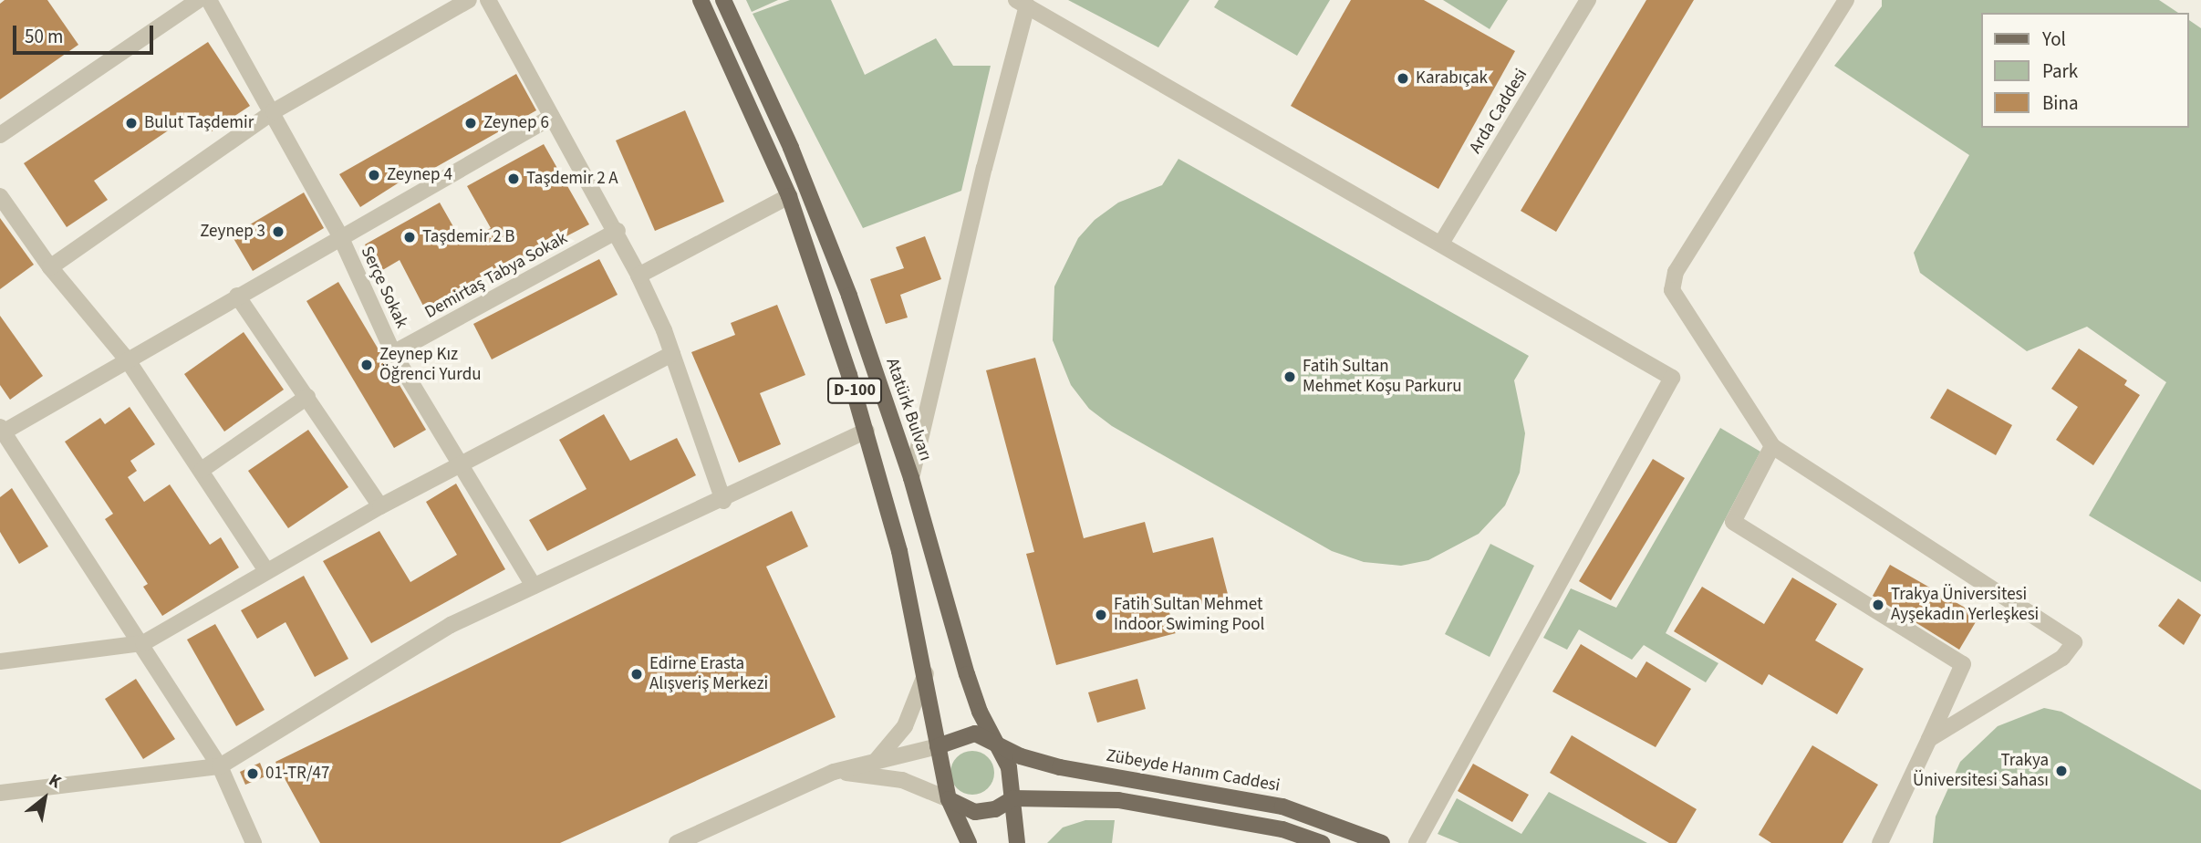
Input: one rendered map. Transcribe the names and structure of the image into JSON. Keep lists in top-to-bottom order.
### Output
{
  "streets": {
    "main road": ["D-100", "Atatürk Bulvarı", "Zübeyde Hanım Caddesi"],
    "street": ["Arda Caddesi", "Demirtaş Tabya Sokak", "Serçe Sokak"]
  },
  "crossings": [
    ["Demirtaş Tabya Sokak", "Serçe Sokak"],
    ["D-100", "Atatürk Bulvarı"],
    ["D-100", "Zübeyde Hanım Caddesi"],
    ["Atatürk Bulvarı", "Zübeyde Hanım Caddesi"]
  ],
  "places": [
    "Karabıçak",
    "Bulut Taşdemir",
    "Zeynep 6",
    "Zeynep 4",
    "Taşdemir 2 A",
    "Zeynep 3",
    "Taşdemir 2 B",
    "Zeynep Kız Öğrenci Yurdu",
    "Fatih Sultan Mehmet Koşu Parkuru",
    "Trakya Üniversitesi Ayşekadın Yerleşkesi",
    "Fatih Sultan Mehmet Indoor Swiming Pool",
    "Edirne Erasta Alışveriş Merkezi",
    "Trakya Üniversitesi Sahası",
    "01-TR/47"
  ],
  "legend": ["Yol", "Park", "Bina"],
  "scale_bar": "50 m",
  "north": "top right"
}
